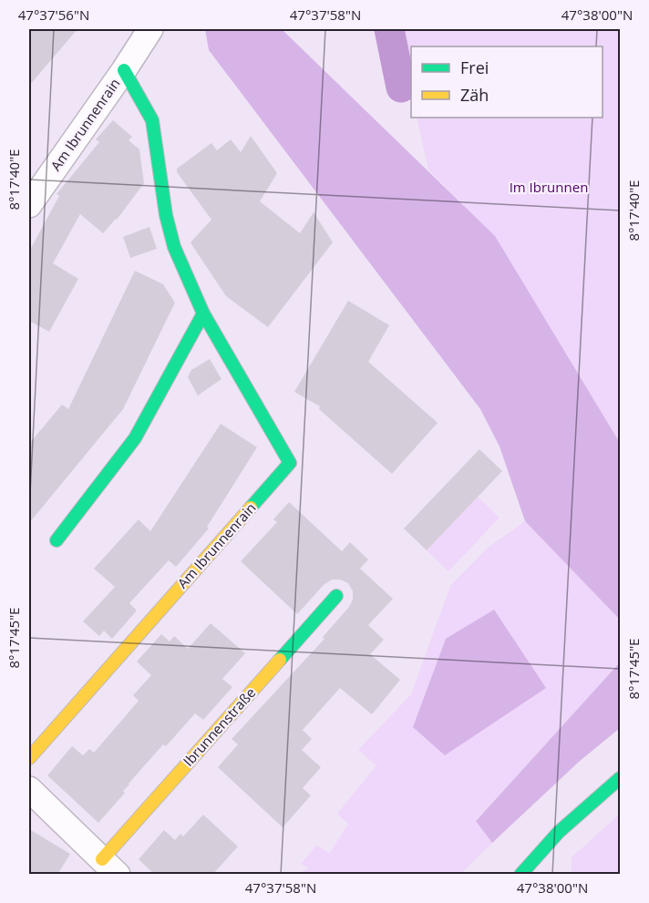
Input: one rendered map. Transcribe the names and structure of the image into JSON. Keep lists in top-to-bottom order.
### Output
{
  "streets": {
    "street": ["Am Ibrunnenrain", "Ibrunnenstraße"]
  },
  "parks": ["Im Ibrunnen"],
  "legend": ["Frei", "Zäh"],
  "coordinates": [
    "47°37'56\"N",
    "47°37'58\"N",
    "47°38'00\"N",
    "8°17'40\"E",
    "8°17'45\"E"
  ]
}
